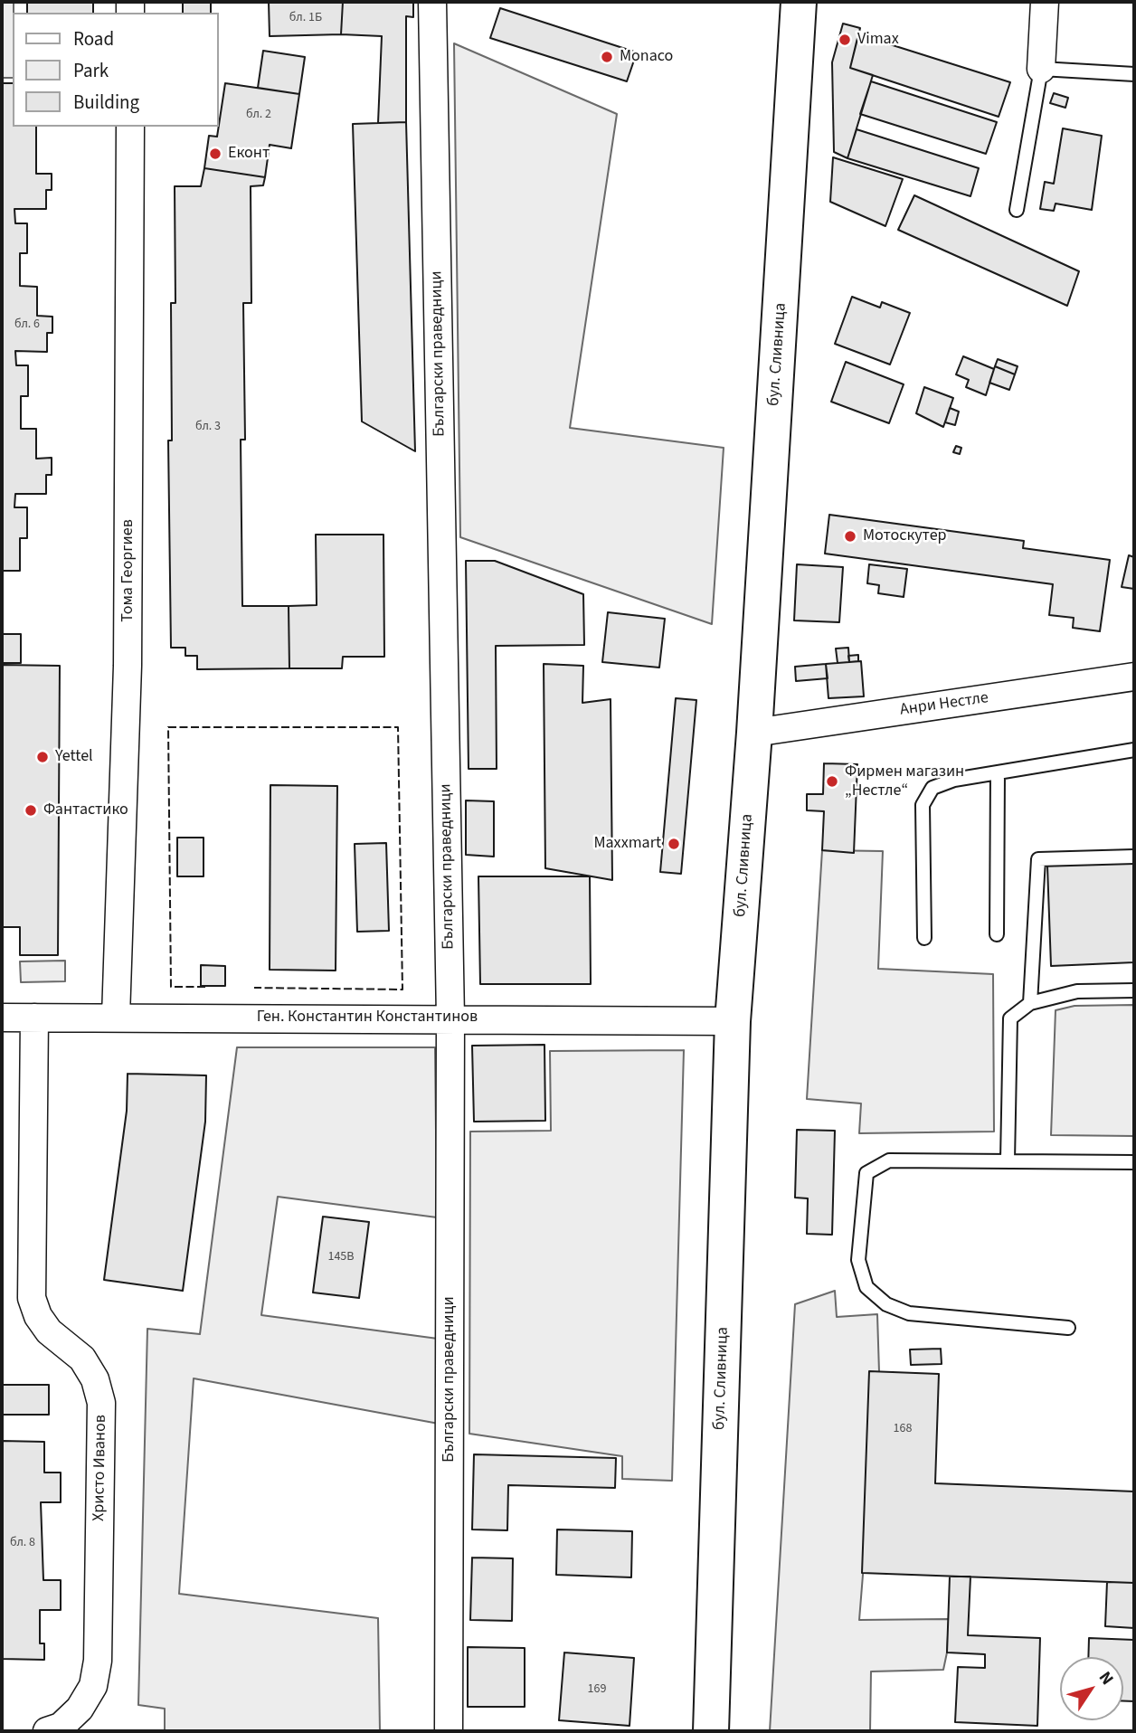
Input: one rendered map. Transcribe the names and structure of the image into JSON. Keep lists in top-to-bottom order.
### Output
{
  "streets": {
    "main road": ["бул. Сливница"],
    "street": [
      "Български праведници",
      "Тома Георгиев",
      "Анри Нестле",
      "Ген. Константин Константинов",
      "Христо Иванов"
    ]
  },
  "crossings": [
    ["Български праведници", "Ген. Константин Константинов"],
    ["бул. Сливница", "Анри Нестле"],
    ["бул. Сливница", "Ген. Константин Константинов"],
    ["Тома Георгиев", "Ген. Константин Константинов"],
    ["Ген. Константин Константинов", "Христо Иванов"]
  ],
  "places": [
    "Vimax",
    "Monaco",
    "Еконт",
    "Мотоскутер",
    "Yettel",
    "Фирмен магазин „Нестле“",
    "Фантастико",
    "Maxxmart"
  ],
  "house_numbers": [
    "бл. 1Б",
    "бл. 2",
    "бл. 6",
    "бл. 3",
    "145В",
    "168",
    "бл. 8",
    "169"
  ],
  "legend": ["Road", "Park", "Building"],
  "north": "top right"
}
